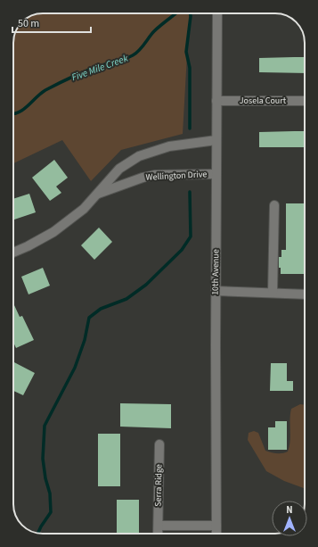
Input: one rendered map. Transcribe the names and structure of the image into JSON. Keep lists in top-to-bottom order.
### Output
{
  "streets": {
    "street": [
      "Josela Court",
      "Wellington Drive",
      "10th Avenue",
      "Serra Ridge"
    ]
  },
  "crossings": [
    ["Josela Court", "10th Avenue"],
    ["Wellington Drive", "10th Avenue"]
  ],
  "water": ["Five Mile Creek"],
  "scale_bar": "50 m",
  "north": "top"
}
